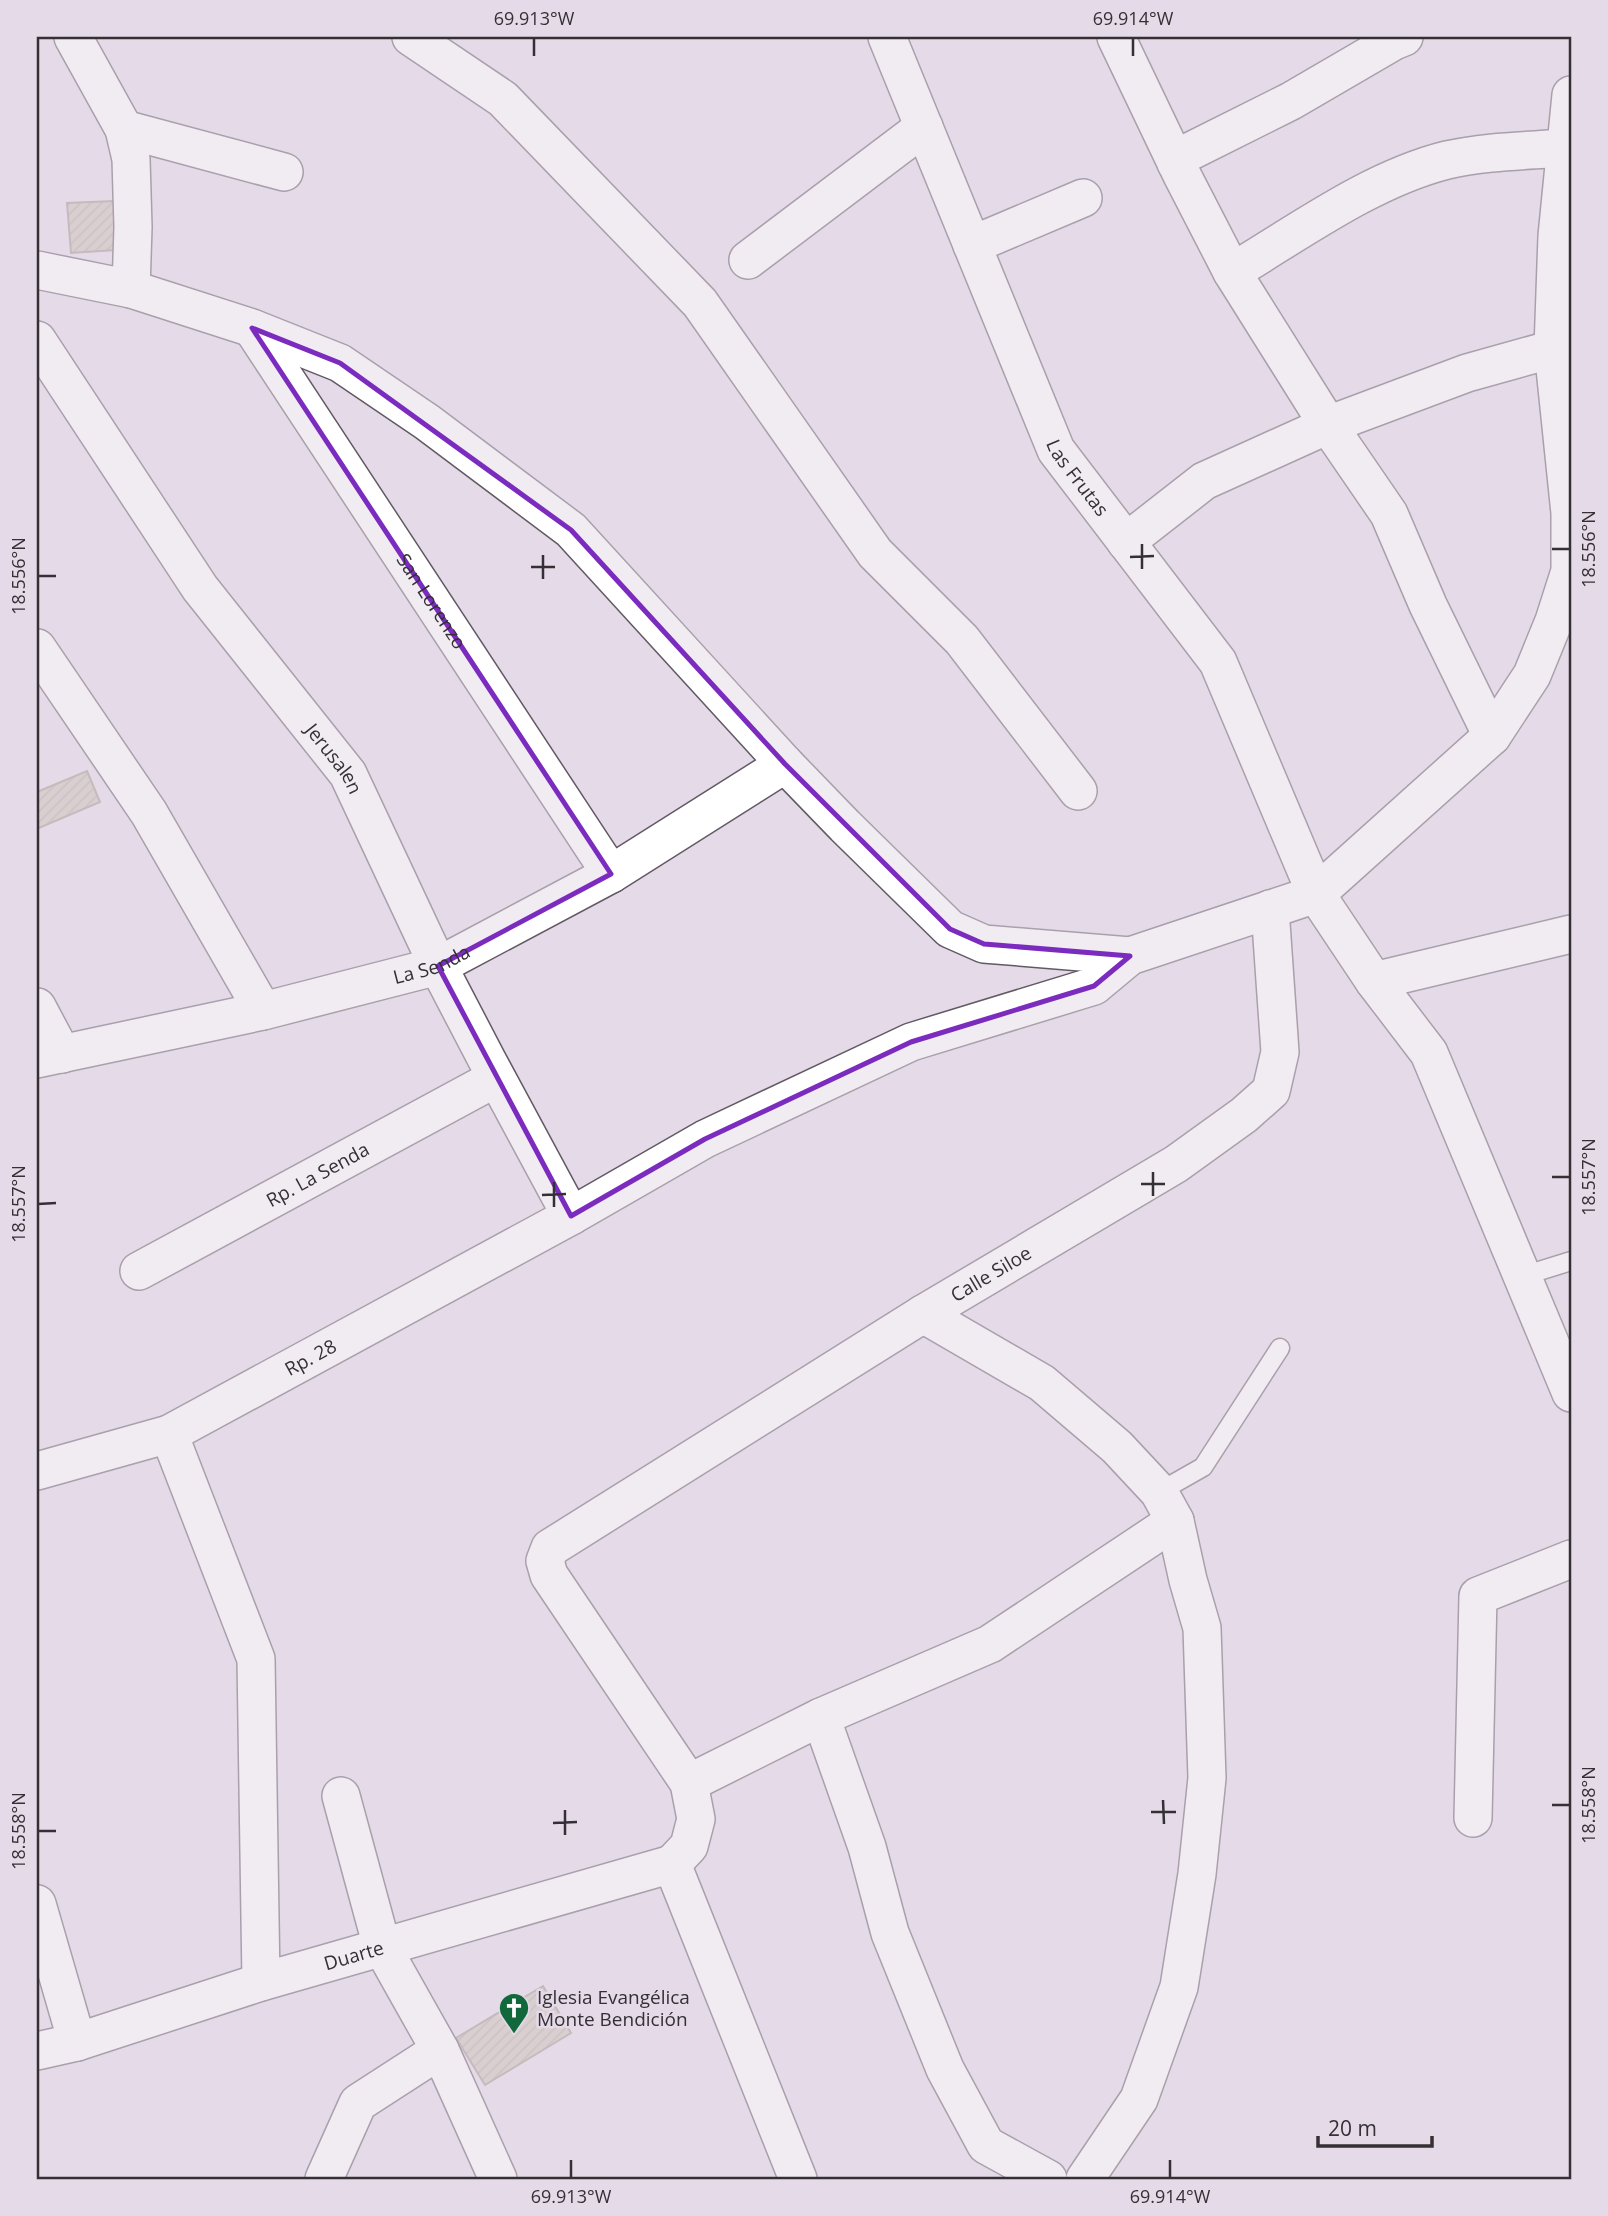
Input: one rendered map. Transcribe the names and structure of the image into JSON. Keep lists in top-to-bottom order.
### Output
{
  "streets": {
    "street": [
      "Las Frutas",
      "San Lorenzo",
      "Jerusalen",
      "La Senda",
      "Rp. La Senda",
      "Calle Siloe",
      "Rp. 28",
      "Duarte"
    ]
  },
  "crossings": [
    ["San Lorenzo", "La Senda"],
    ["Jerusalen", "La Senda"],
    ["Jerusalen", "Rp. La Senda"],
    ["Jerusalen", "Rp. 28"]
  ],
  "places": {
    "church": ["Iglesia Evangélica Monte Bendición"]
  },
  "scale_bar": "20 m",
  "coordinates": [
    "69.913°W",
    "69.914°W",
    "18.556°N",
    "18.557°N",
    "18.558°N"
  ]
}
